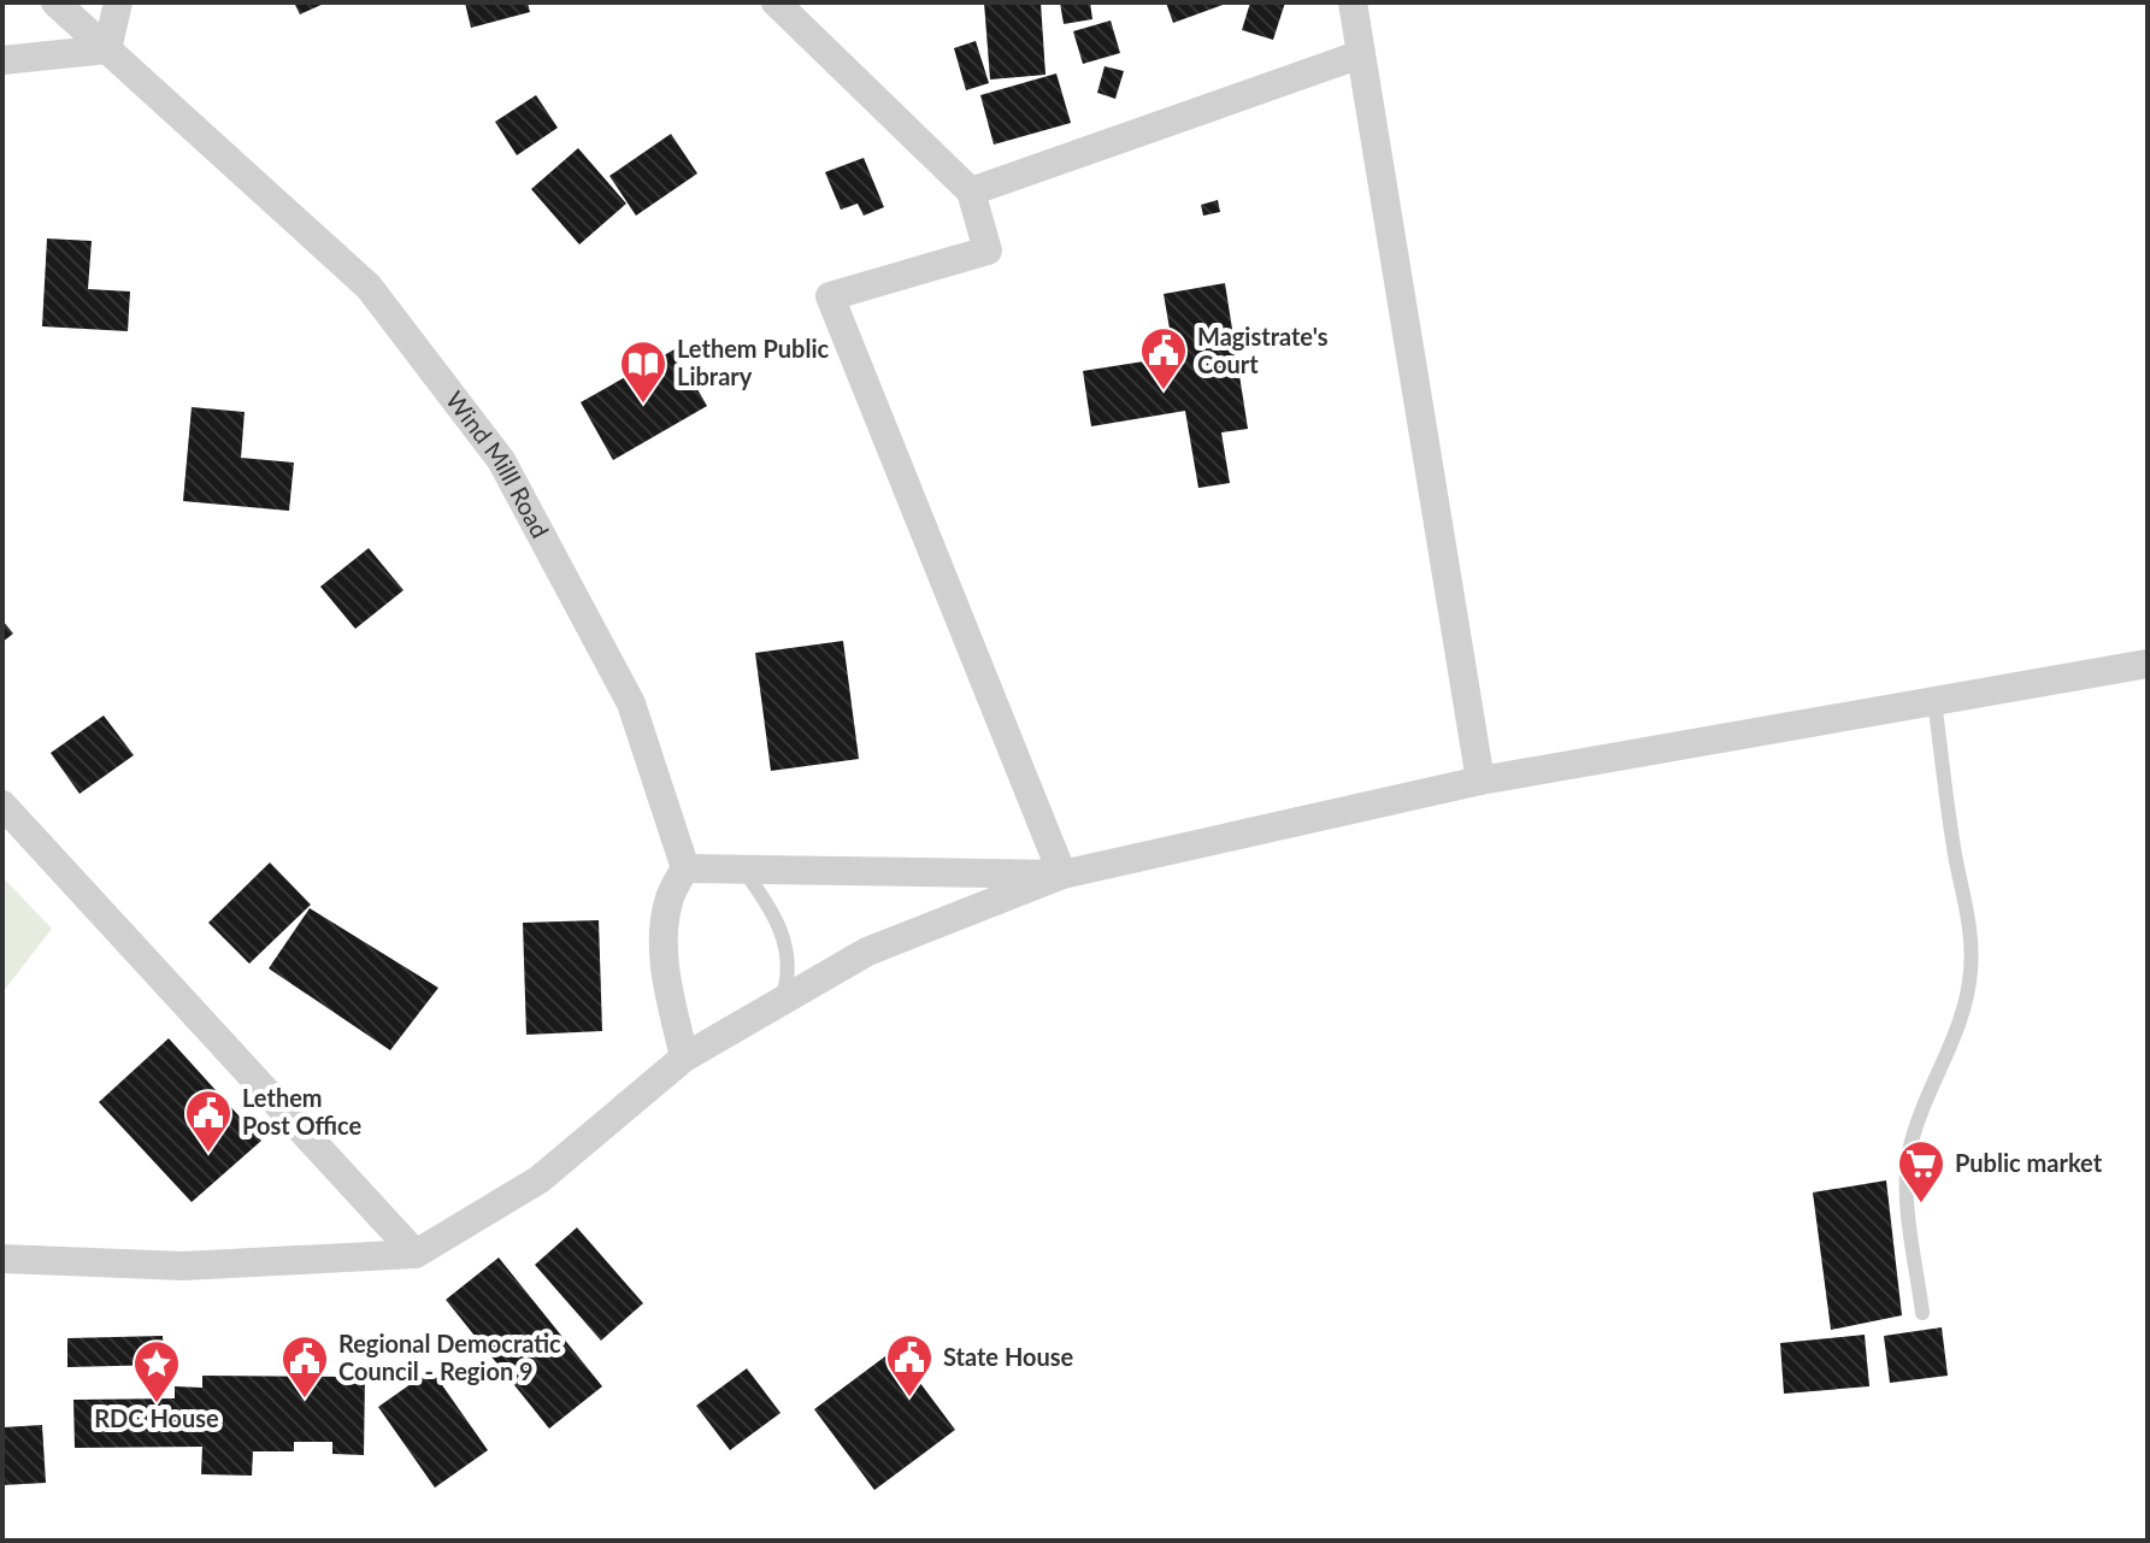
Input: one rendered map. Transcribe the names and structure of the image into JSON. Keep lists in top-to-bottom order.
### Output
{
  "streets": {
    "street": ["Wind Milll Road"]
  },
  "places": {
    "public building": [
      "Magistrate's Court",
      "Lethem Post Office",
      "State House",
      "Regional Democratic Council - Region 9"
    ],
    "library": ["Lethem Public Library"],
    "supermarket": ["Public market"],
    "place": ["RDC House"]
  }
}
